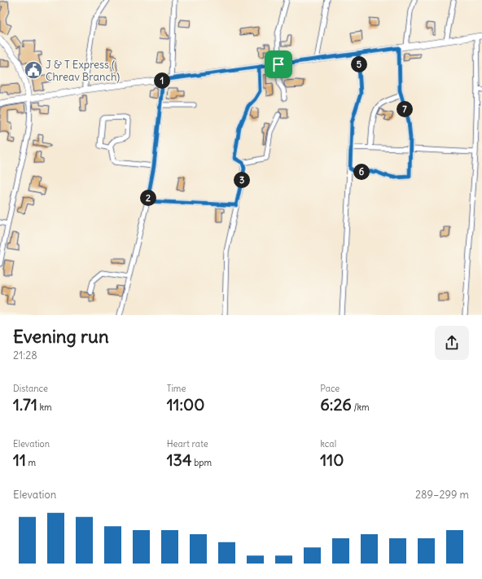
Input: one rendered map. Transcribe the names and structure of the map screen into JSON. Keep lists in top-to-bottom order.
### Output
{
  "places": {
    "public building": ["J & T Express ( Chreav Branch)"]
  },
  "page": {
    "pins": [
      "5",
      "1",
      "7",
      "6",
      "3",
      "2"
    ],
    "heading": ["Evening run", "21:28"],
    "stats": [
      ["Distance", "1.71 km"],
      ["Time", "11:00"],
      ["Pace", "6:26 /km"],
      ["Elevation", "11 m"],
      ["Heart rate", "134 bpm"],
      ["kcal", "110"]
    ],
    "chart": ["Elevation", "289–299 m"]
  }
}
